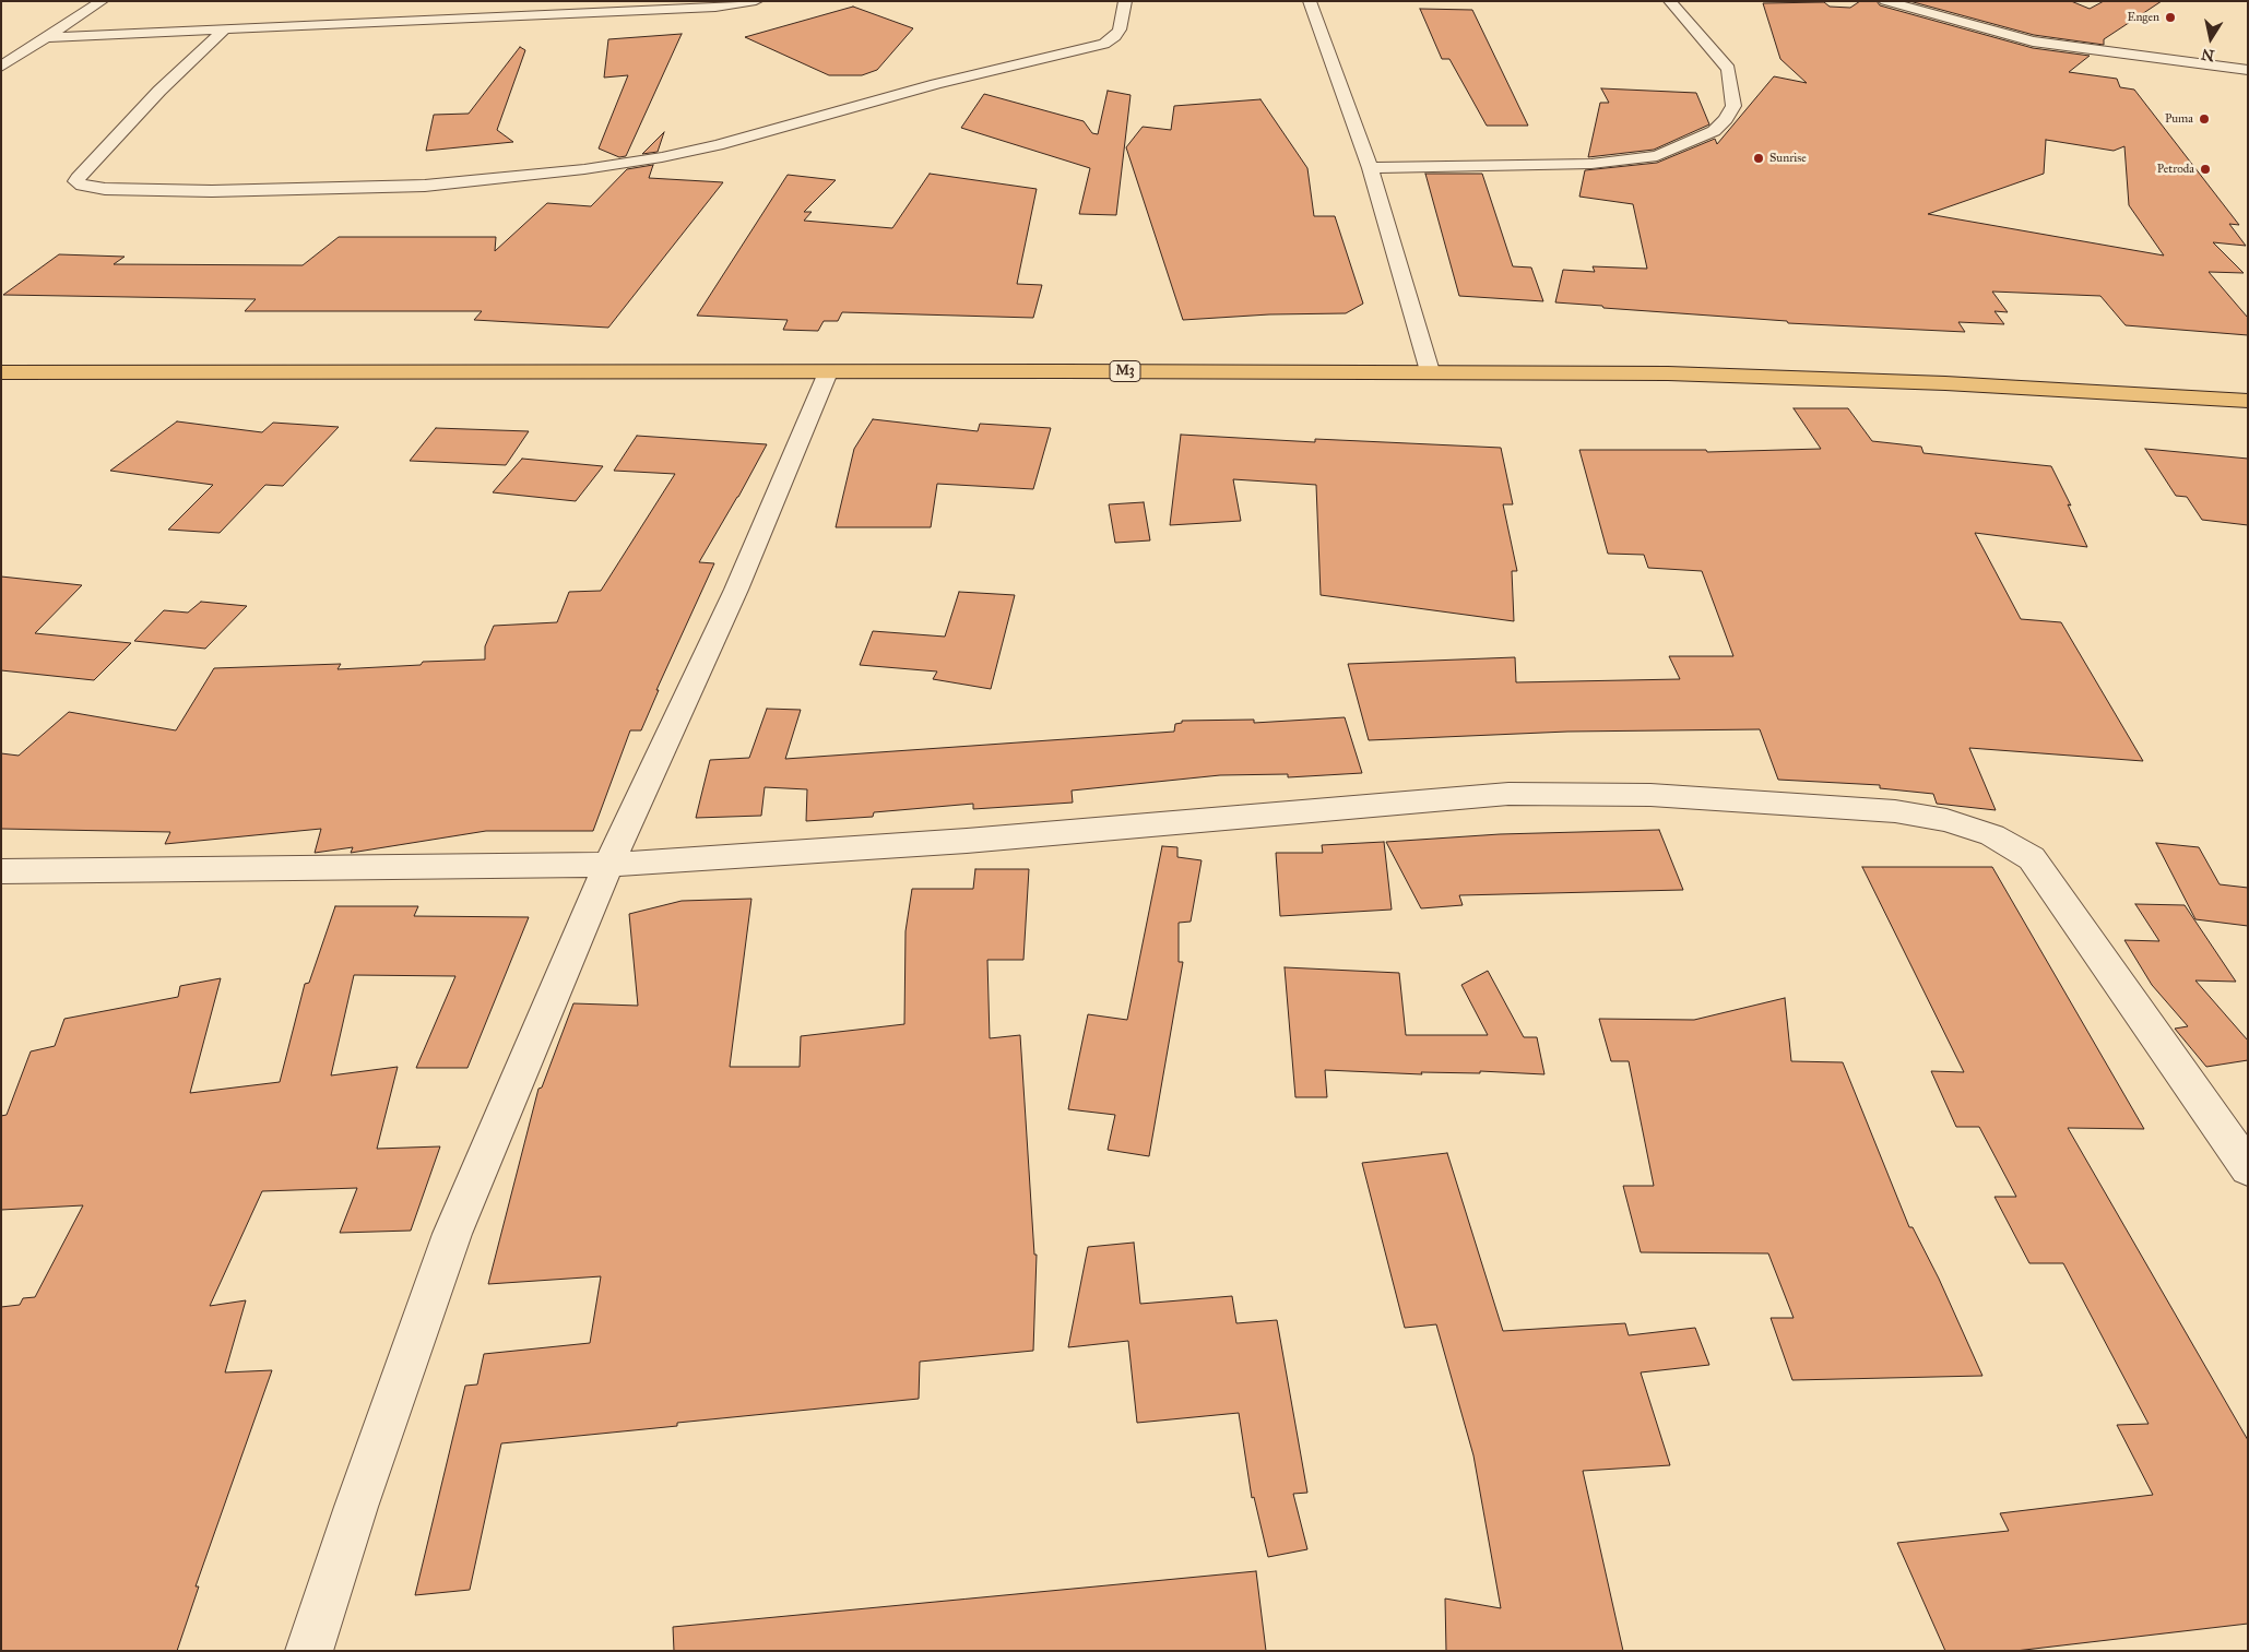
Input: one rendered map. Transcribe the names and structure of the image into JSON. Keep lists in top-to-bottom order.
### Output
{
  "streets": {
    "highway": ["M3"]
  },
  "places": [
    "Engen",
    "Puma",
    "Sunrise",
    "Petroda"
  ],
  "north": "bottom"
}
